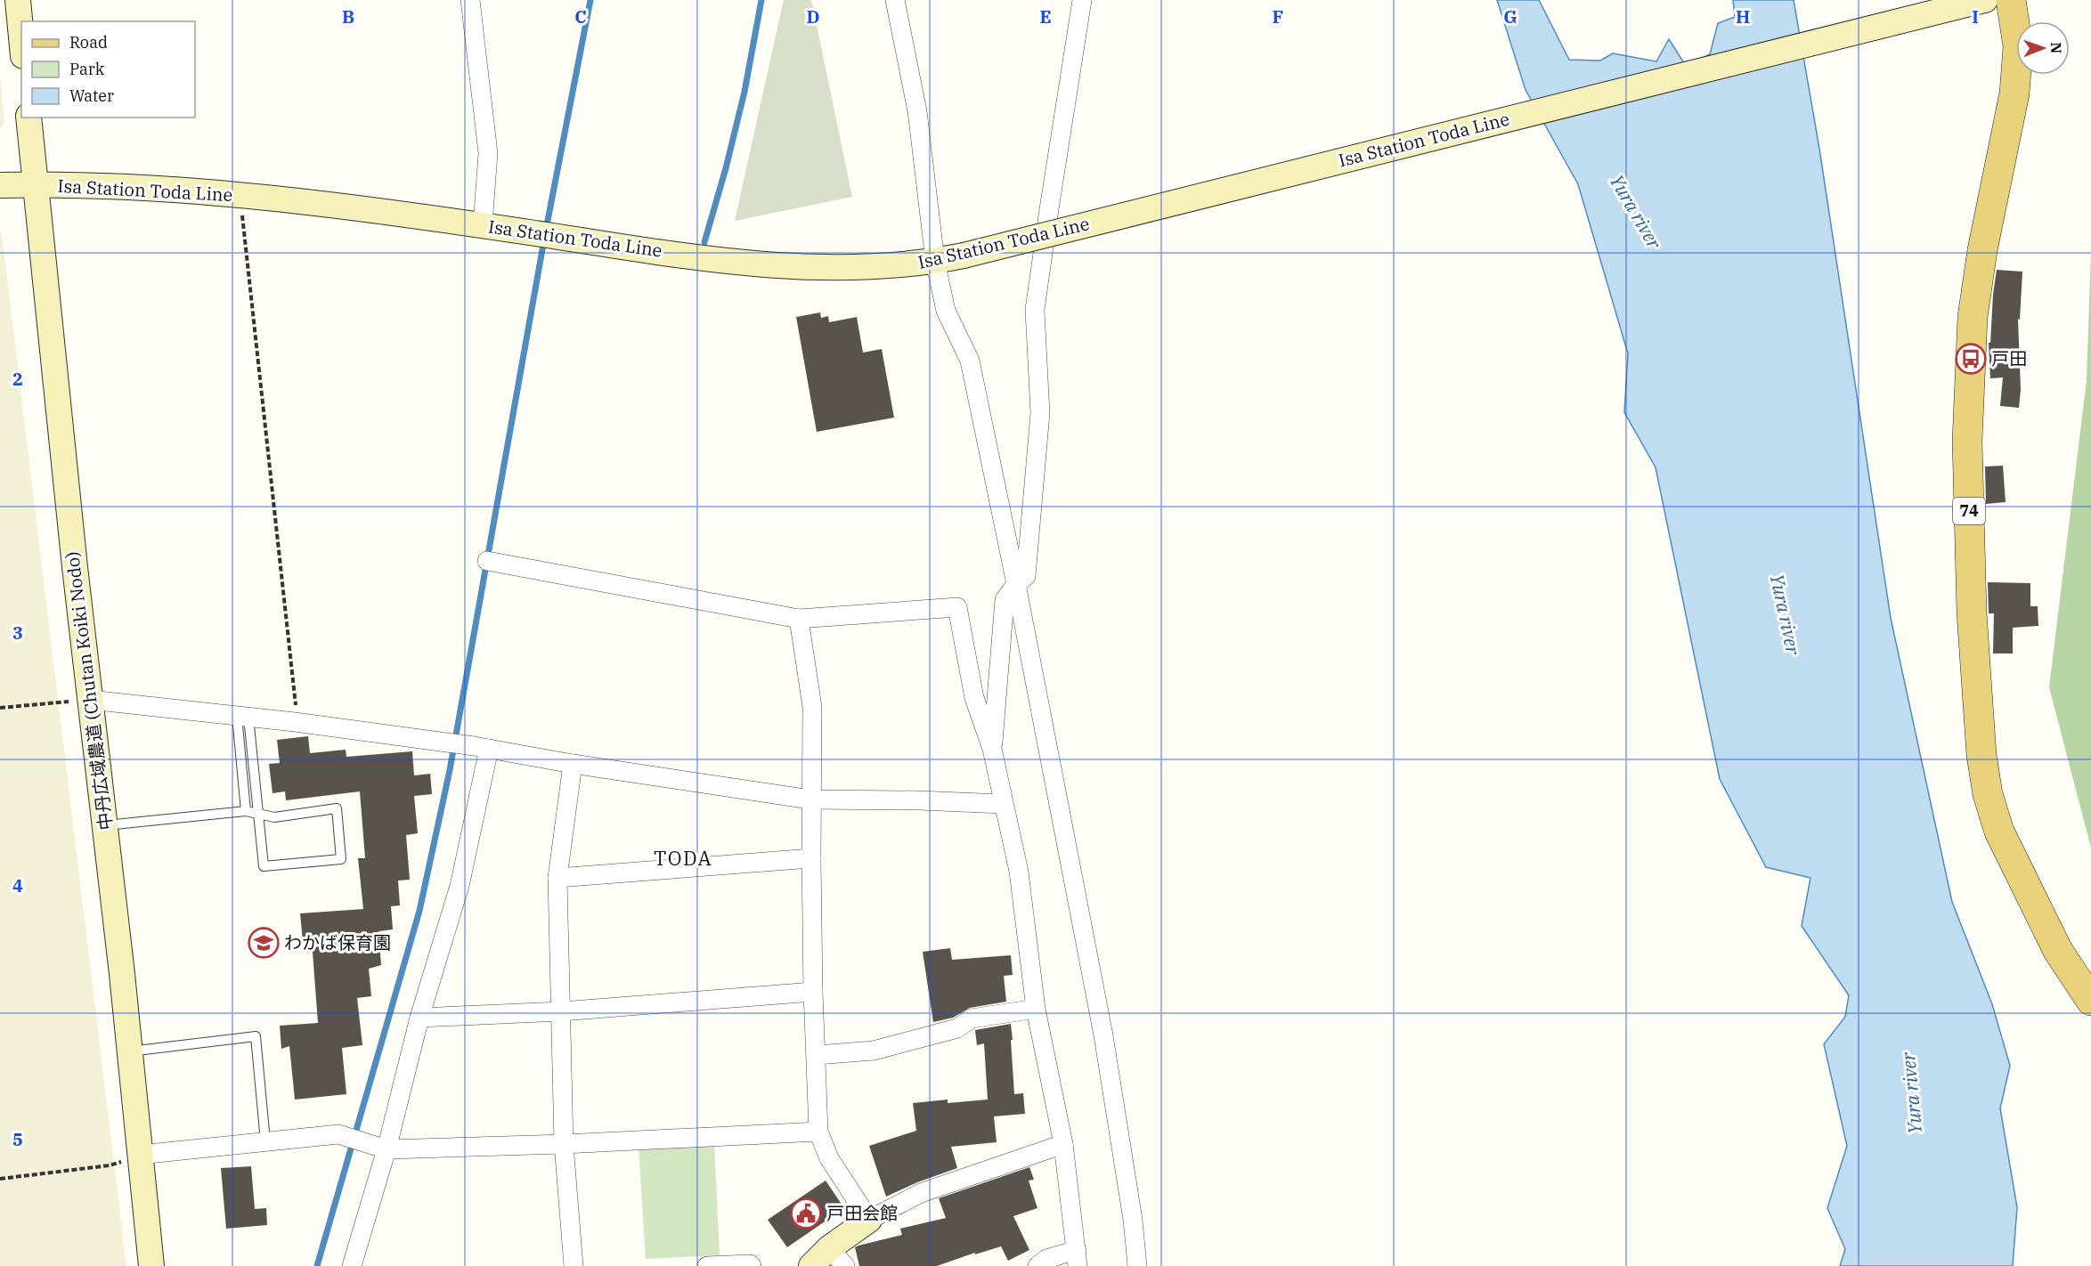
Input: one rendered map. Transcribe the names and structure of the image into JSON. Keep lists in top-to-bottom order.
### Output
{
  "streets": {
    "main road": ["Isa Station Toda Line", "74", "中丹広域農道 (Chutan Koiki Nodo)"]
  },
  "crossings": [
    ["Isa Station Toda Line", "中丹広域農道 (Chutan Koiki Nodo)"]
  ],
  "districts": ["TODA"],
  "water": ["Yura river"],
  "places": {
    "bus stop": ["戸田"],
    "school or university": ["わかば保育園"],
    "public building": ["戸田会館"]
  },
  "legend": ["Road", "Park", "Water"],
  "north": "right",
  "grid": {
    "columns": [
      "B",
      "C",
      "D",
      "E",
      "F",
      "G",
      "H",
      "I"
    ],
    "rows": [
      "2",
      "3",
      "4",
      "5"
    ]
  }
}
